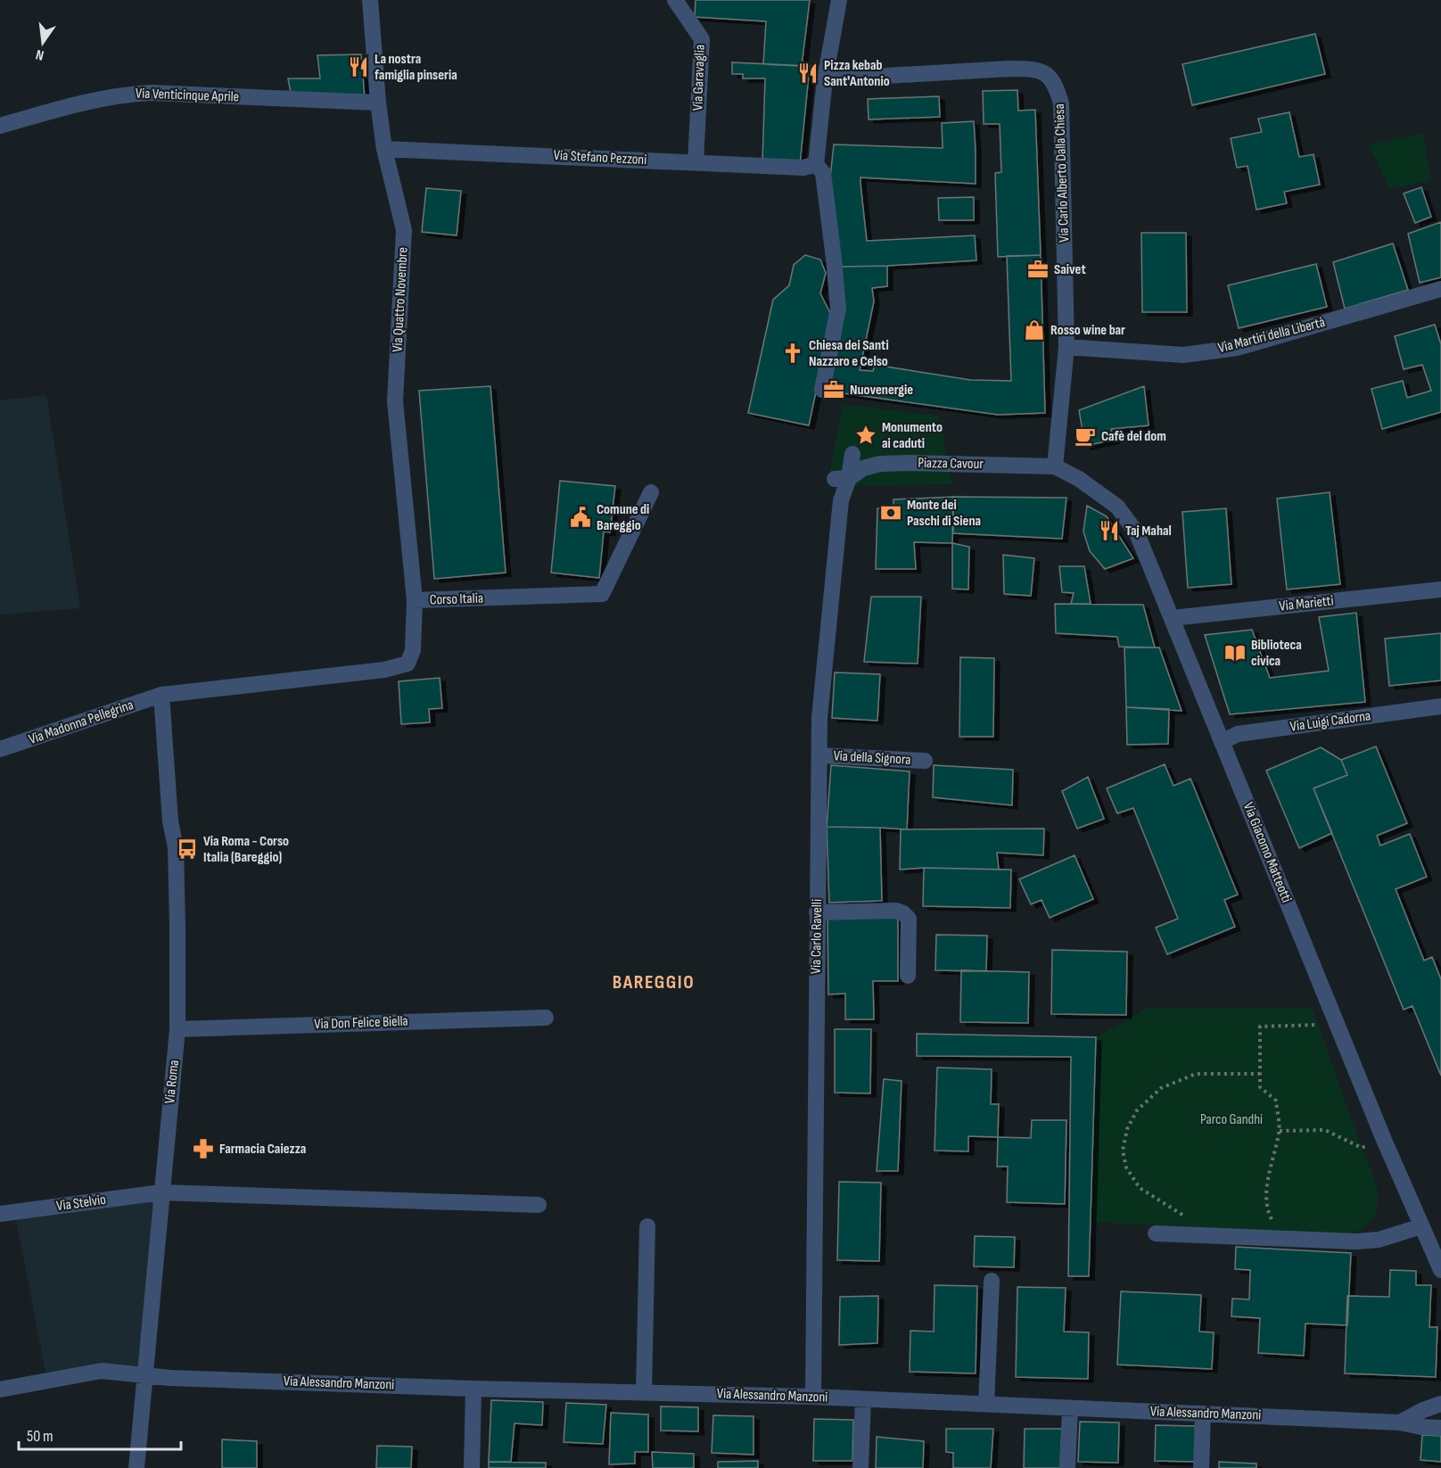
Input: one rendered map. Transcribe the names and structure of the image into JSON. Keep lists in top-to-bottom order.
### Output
{
  "streets": {
    "street": [
      "Via Garavaglia",
      "Via Venticinque Aprile",
      "Via Stefano Pezzoni",
      "Via Carlo Alberto Dalla Chiesa",
      "Via Quattro Novembre",
      "Via Martiri della Libertà",
      "Piazza Cavour",
      "Corso Italia",
      "Via Marietti",
      "Via Luigi Cadorna",
      "Via Madonna Pellegrina",
      "Via della Signora",
      "Via Giacomo Matteotti",
      "Via Carlo Ravelli",
      "Via Don Felice Biella",
      "Via Roma",
      "Via Stelvio",
      "Via Alessandro Manzoni"
    ]
  },
  "crossings": [
    ["Via Garavaglia", "Via Stefano Pezzoni"],
    ["Via Venticinque Aprile", "Via Quattro Novembre"],
    ["Via Stefano Pezzoni", "Via Quattro Novembre"],
    ["Via Carlo Alberto Dalla Chiesa", "Via Martiri della Libertà"],
    ["Via Carlo Alberto Dalla Chiesa", "Piazza Cavour"],
    ["Via Carlo Alberto Dalla Chiesa", "Via Giacomo Matteotti"],
    ["Via Quattro Novembre", "Corso Italia"],
    ["Piazza Cavour", "Via Giacomo Matteotti"],
    ["Piazza Cavour", "Via Carlo Ravelli"],
    ["Corso Italia", "Via Madonna Pellegrina"],
    ["Corso Italia", "Via Roma"],
    ["Via Marietti", "Via Giacomo Matteotti"],
    ["Via Luigi Cadorna", "Via Giacomo Matteotti"],
    ["Via Madonna Pellegrina", "Via Roma"],
    ["Via della Signora", "Via Carlo Ravelli"],
    ["Via Carlo Ravelli", "Via Alessandro Manzoni"],
    ["Via Don Felice Biella", "Via Roma"],
    ["Via Roma", "Via Stelvio"],
    ["Via Roma", "Via Alessandro Manzoni"]
  ],
  "districts": ["BAREGGIO"],
  "parks": ["Parco Gandhi"],
  "places": {
    "restaurant": ["La nostra famiglia pinseria", "Pizza kebab Sant'Antonio", "Taj Mahal"],
    "office": ["Saivet", "Nuovenergie"],
    "shop": ["Rosso wine bar"],
    "church": ["Chiesa dei Santi Nazzaro e Celso"],
    "place": ["Monumento ai caduti"],
    "cafe": ["Cafè del dom"],
    "bank": ["Monte dei Paschi di Siena"],
    "public building": ["Comune di Bareggio"],
    "library": ["Biblioteca civica"],
    "bus stop": ["Via Roma - Corso Italia (Bareggio)"],
    "pharmacy": ["Farmacia Caiezza"]
  },
  "scale_bar": "50 m",
  "north": "bottom"
}
